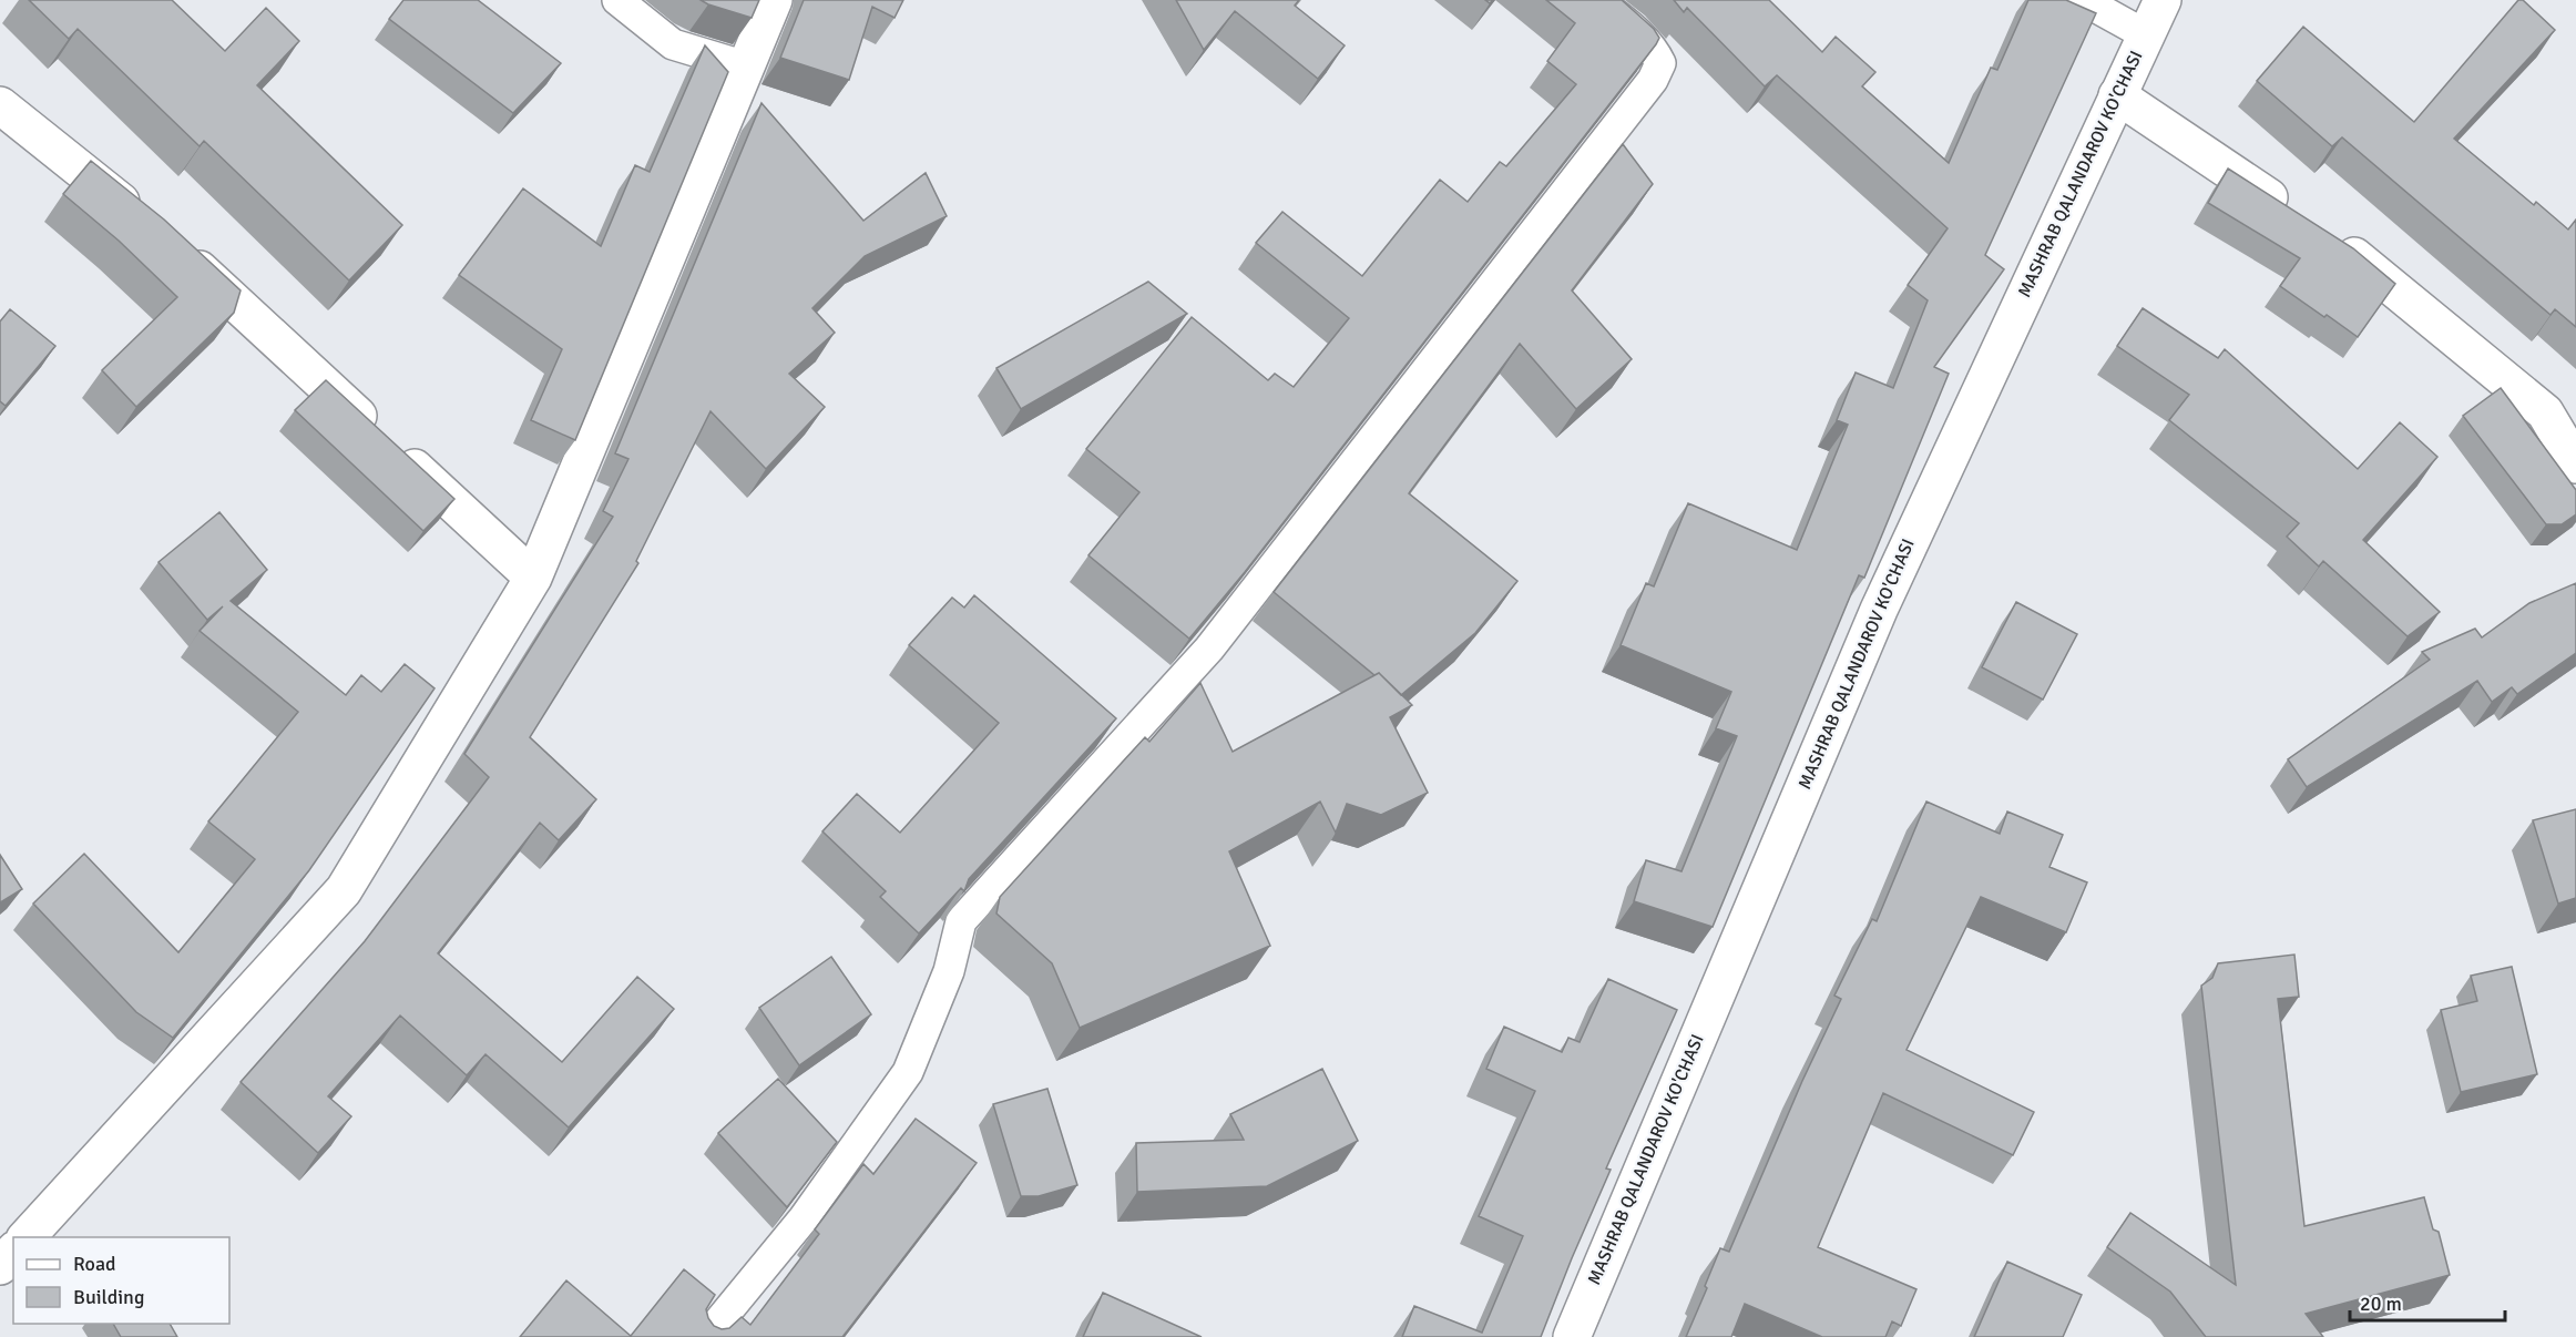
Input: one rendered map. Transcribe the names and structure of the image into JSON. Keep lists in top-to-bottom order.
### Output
{
  "streets": {
    "street": ["MASHRAB QALANDAROV KO'CHASI"]
  },
  "legend": ["Road", "Building"],
  "scale_bar": "20 m"
}
